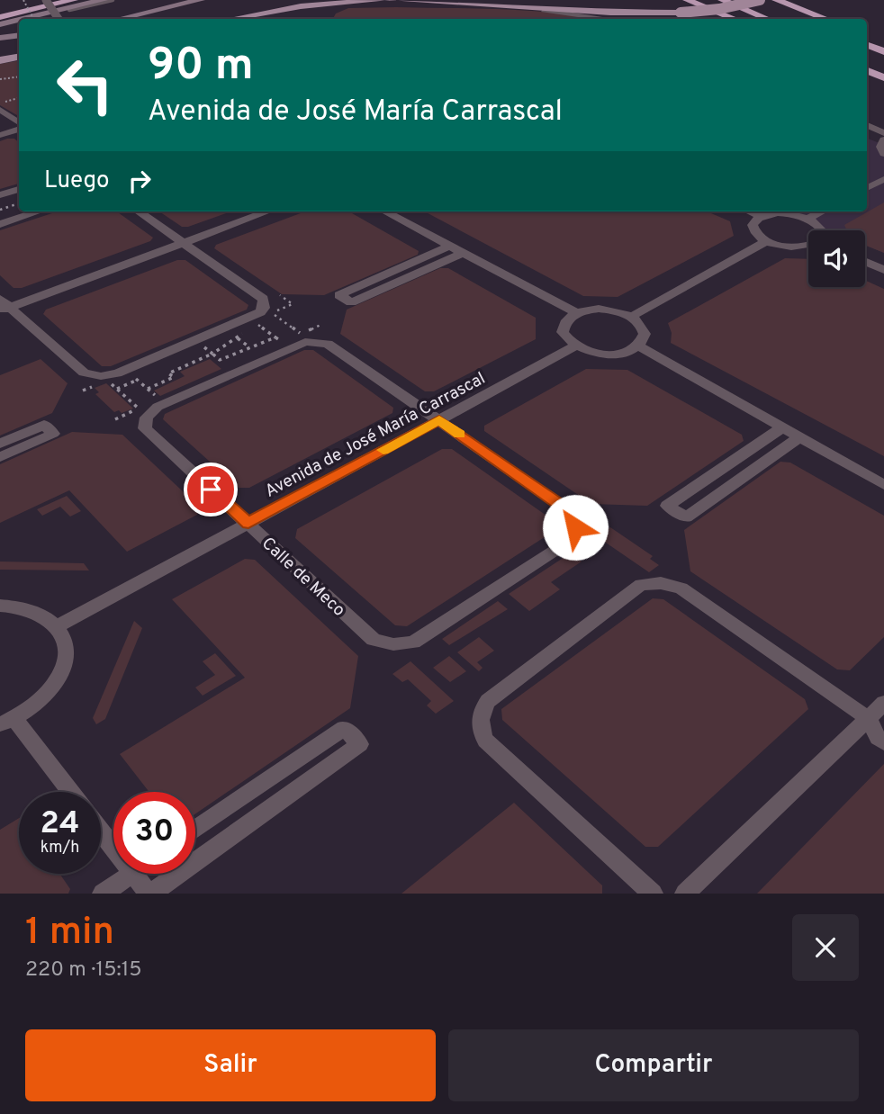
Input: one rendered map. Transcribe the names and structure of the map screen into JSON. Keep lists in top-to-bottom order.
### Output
{
  "streets": {
    "street": ["Avenida de José María Carrascal", "Calle de Meco"]
  },
  "crossings": [
    ["Avenida de José María Carrascal", "Calle de Meco"]
  ],
  "page": {
    "turn": ["90 m", "Avenida de José María Carrascal"],
    "then": "Luego",
    "speed": "24 km/h",
    "limit": "30",
    "heading": ["1 min", "220 m · 15:15"],
    "buttons": ["Salir", "Compartir"]
  }
}
